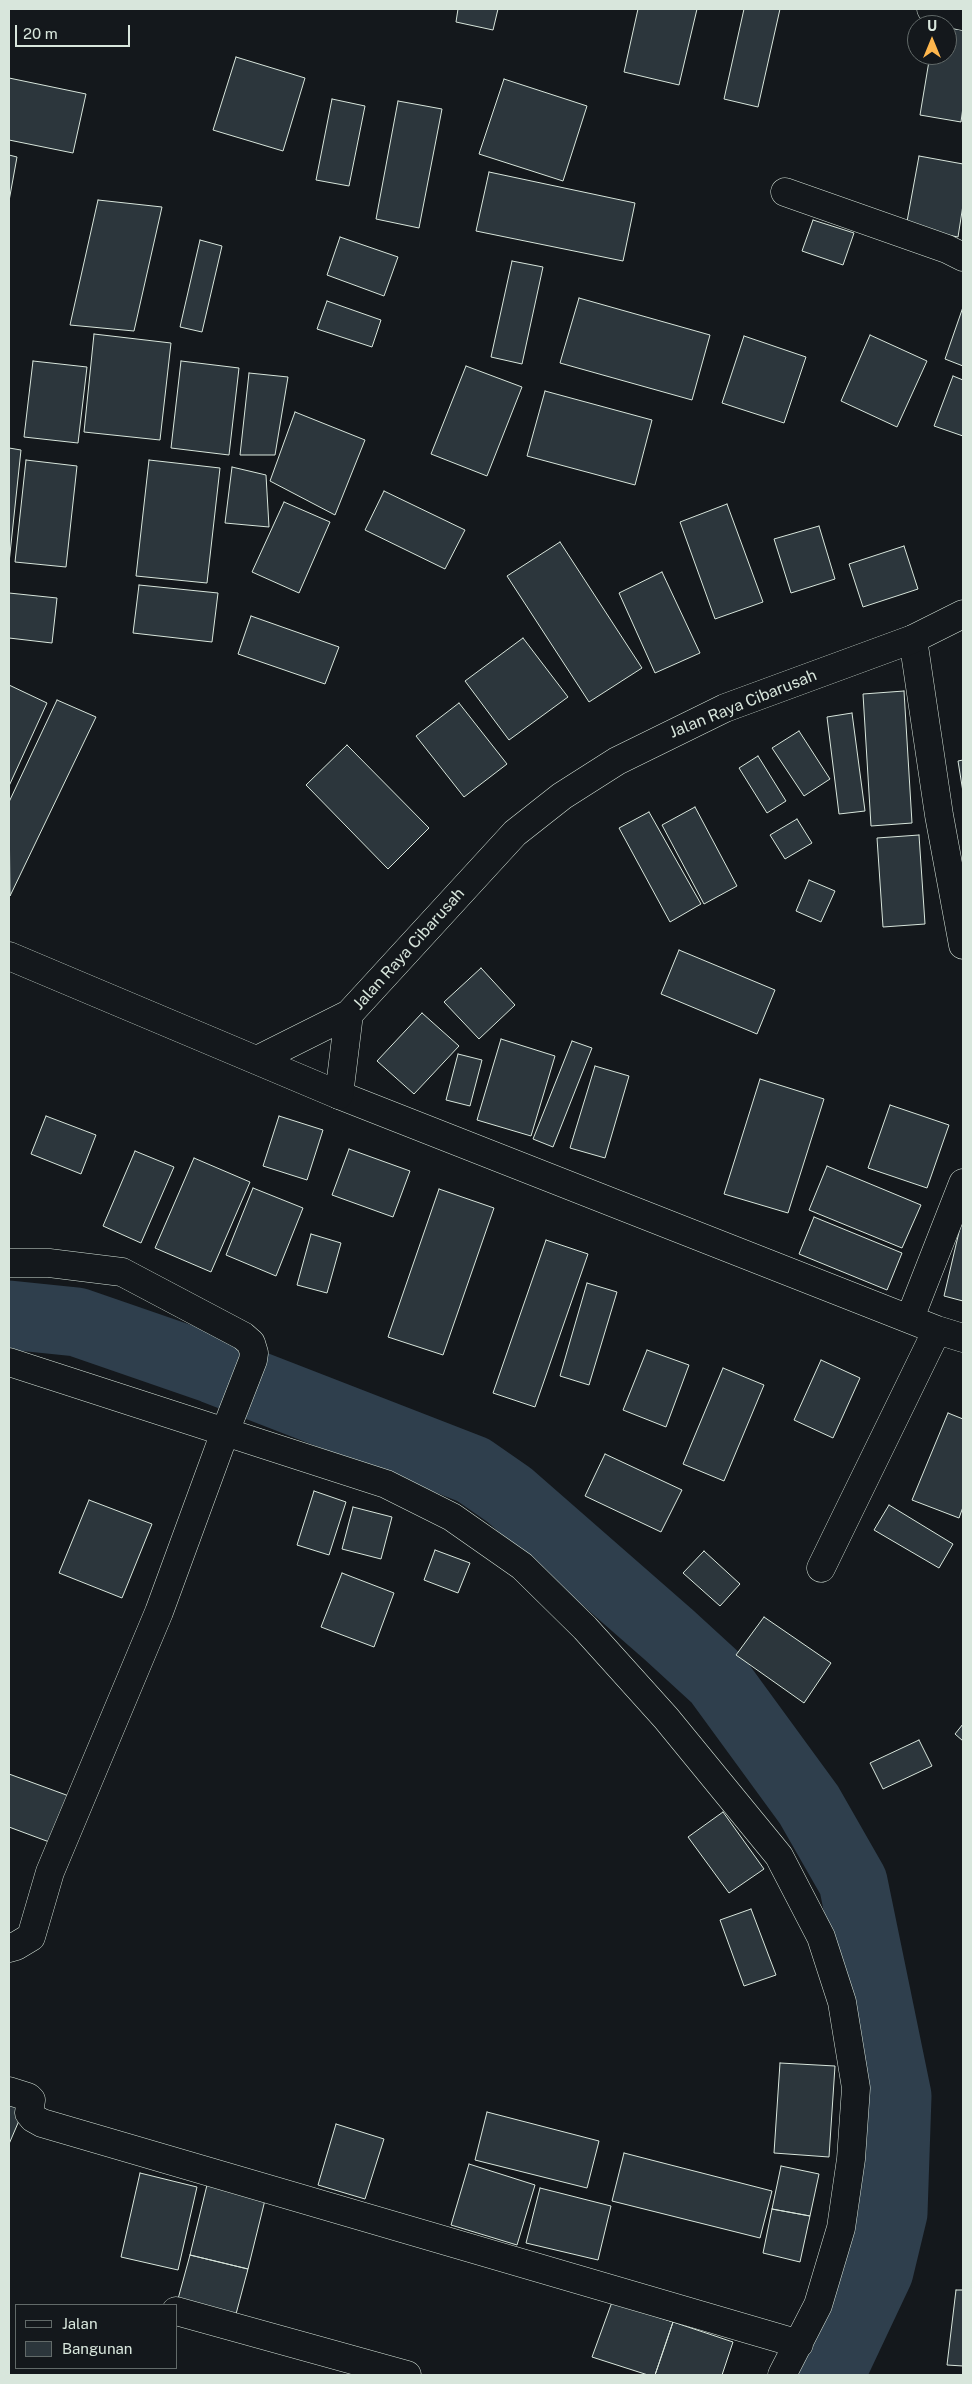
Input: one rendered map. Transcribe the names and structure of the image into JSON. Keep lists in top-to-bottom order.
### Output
{
  "streets": {
    "street": ["Jalan Raya Cibarusah"]
  },
  "legend": ["Jalan", "Bangunan"],
  "scale_bar": "20 m",
  "north": "top"
}
